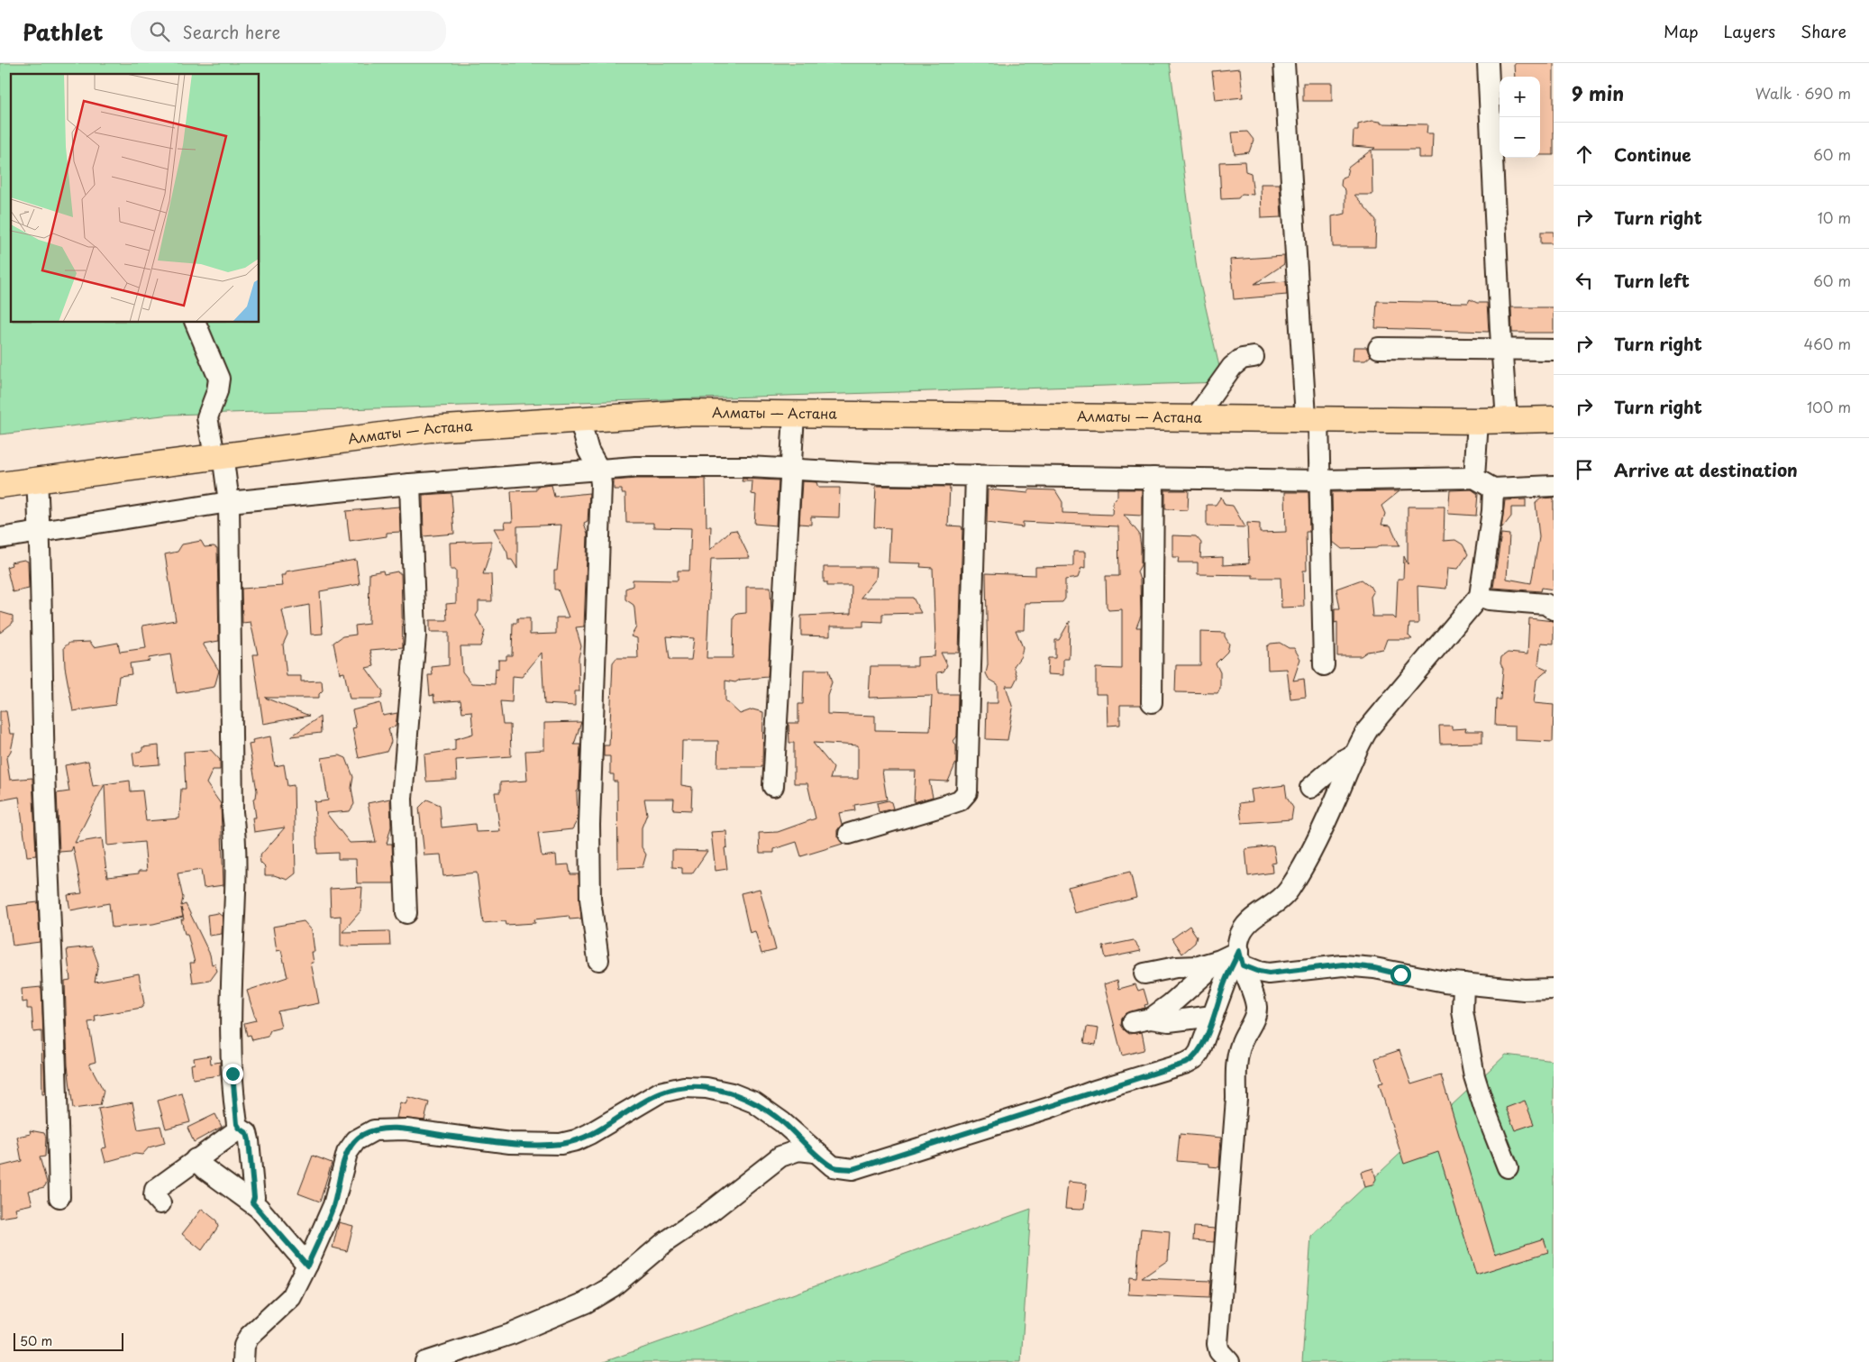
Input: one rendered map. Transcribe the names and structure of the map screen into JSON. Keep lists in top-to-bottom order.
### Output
{
  "streets": {
    "highway": ["Алматы — Астана"]
  },
  "scale_bar": "50 m",
  "page": {
    "header": "Pathlet",
    "search": "Search here",
    "nav": ["Map", "Layers", "Share"],
    "heading": ["9 min", "Walk · 690 m"],
    "map_buttons": ["+", "−"],
    "list": [
      ["Continue", "60 m"],
      ["Turn right", "10 m"],
      ["Turn left", "60 m"],
      ["Turn right", "460 m"],
      ["Turn right", "100 m"],
      "Arrive at destination"
    ],
    "scale": "50 m"
  }
}
